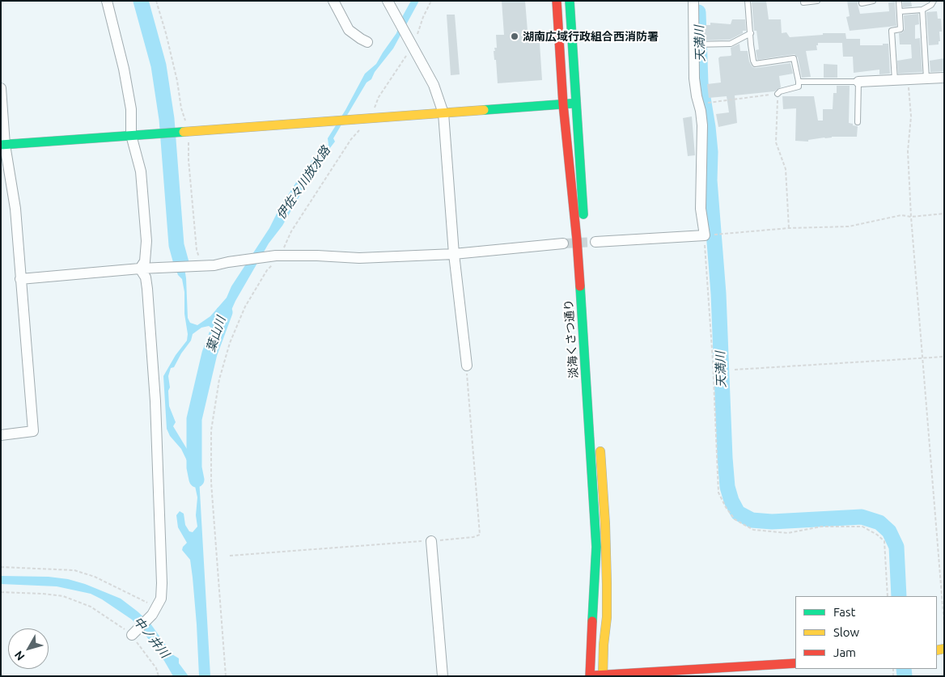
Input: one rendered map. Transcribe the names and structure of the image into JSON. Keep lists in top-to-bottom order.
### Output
{
  "streets": {
    "street": ["淡海くさつ通り"]
  },
  "water": [
    "天満川",
    "伊佐々川放水路",
    "葉山川",
    "中ノ井川"
  ],
  "places": ["湖南広域行政組合西消防署"],
  "legend": ["Fast", "Slow", "Jam"],
  "north": "bottom left"
}
